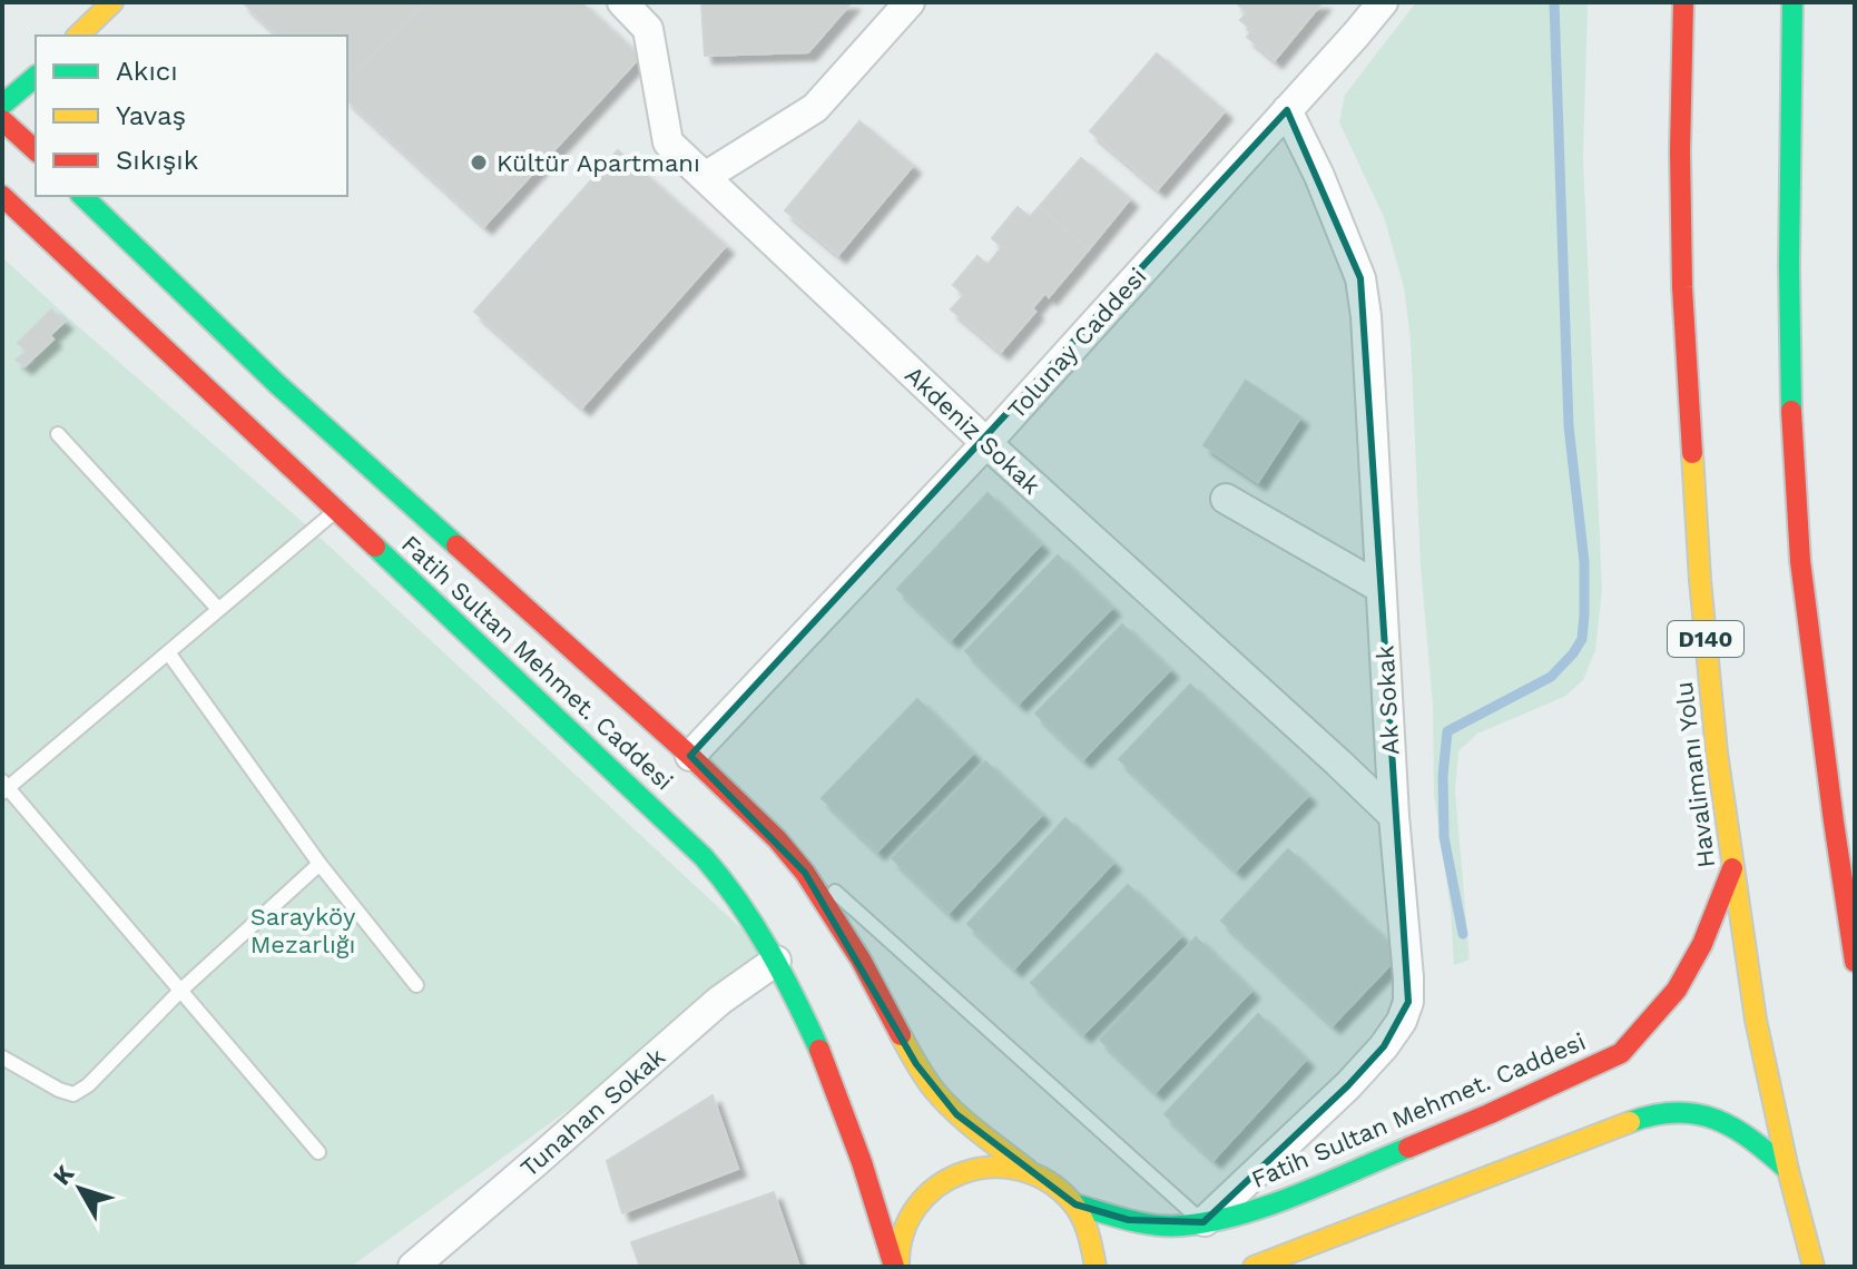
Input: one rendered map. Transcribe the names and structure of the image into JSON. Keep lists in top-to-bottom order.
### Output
{
  "streets": {
    "main road": ["D140", "Fatih Sultan Mehmet. Caddesi", "Havalimanı Yolu"],
    "street": [
      "Tolunay Caddesi",
      "Akdeniz Sokak",
      "Ak Sokak",
      "Tunahan Sokak"
    ]
  },
  "crossings": [
    ["Tolunay Caddesi", "Akdeniz Sokak"],
    ["Tolunay Caddesi", "Fatih Sultan Mehmet. Caddesi"],
    ["Tolunay Caddesi", "Ak Sokak"],
    ["Akdeniz Sokak", "Ak Sokak"],
    ["Fatih Sultan Mehmet. Caddesi", "Ak Sokak"],
    ["Fatih Sultan Mehmet. Caddesi", "Havalimanı Yolu"],
    ["Fatih Sultan Mehmet. Caddesi", "Tunahan Sokak"]
  ],
  "parks": ["Sarayköy Mezarlığı"],
  "places": ["Kültür Apartmanı"],
  "legend": ["Akıcı", "Yavaş", "Sıkışık"],
  "north": "top left"
}
